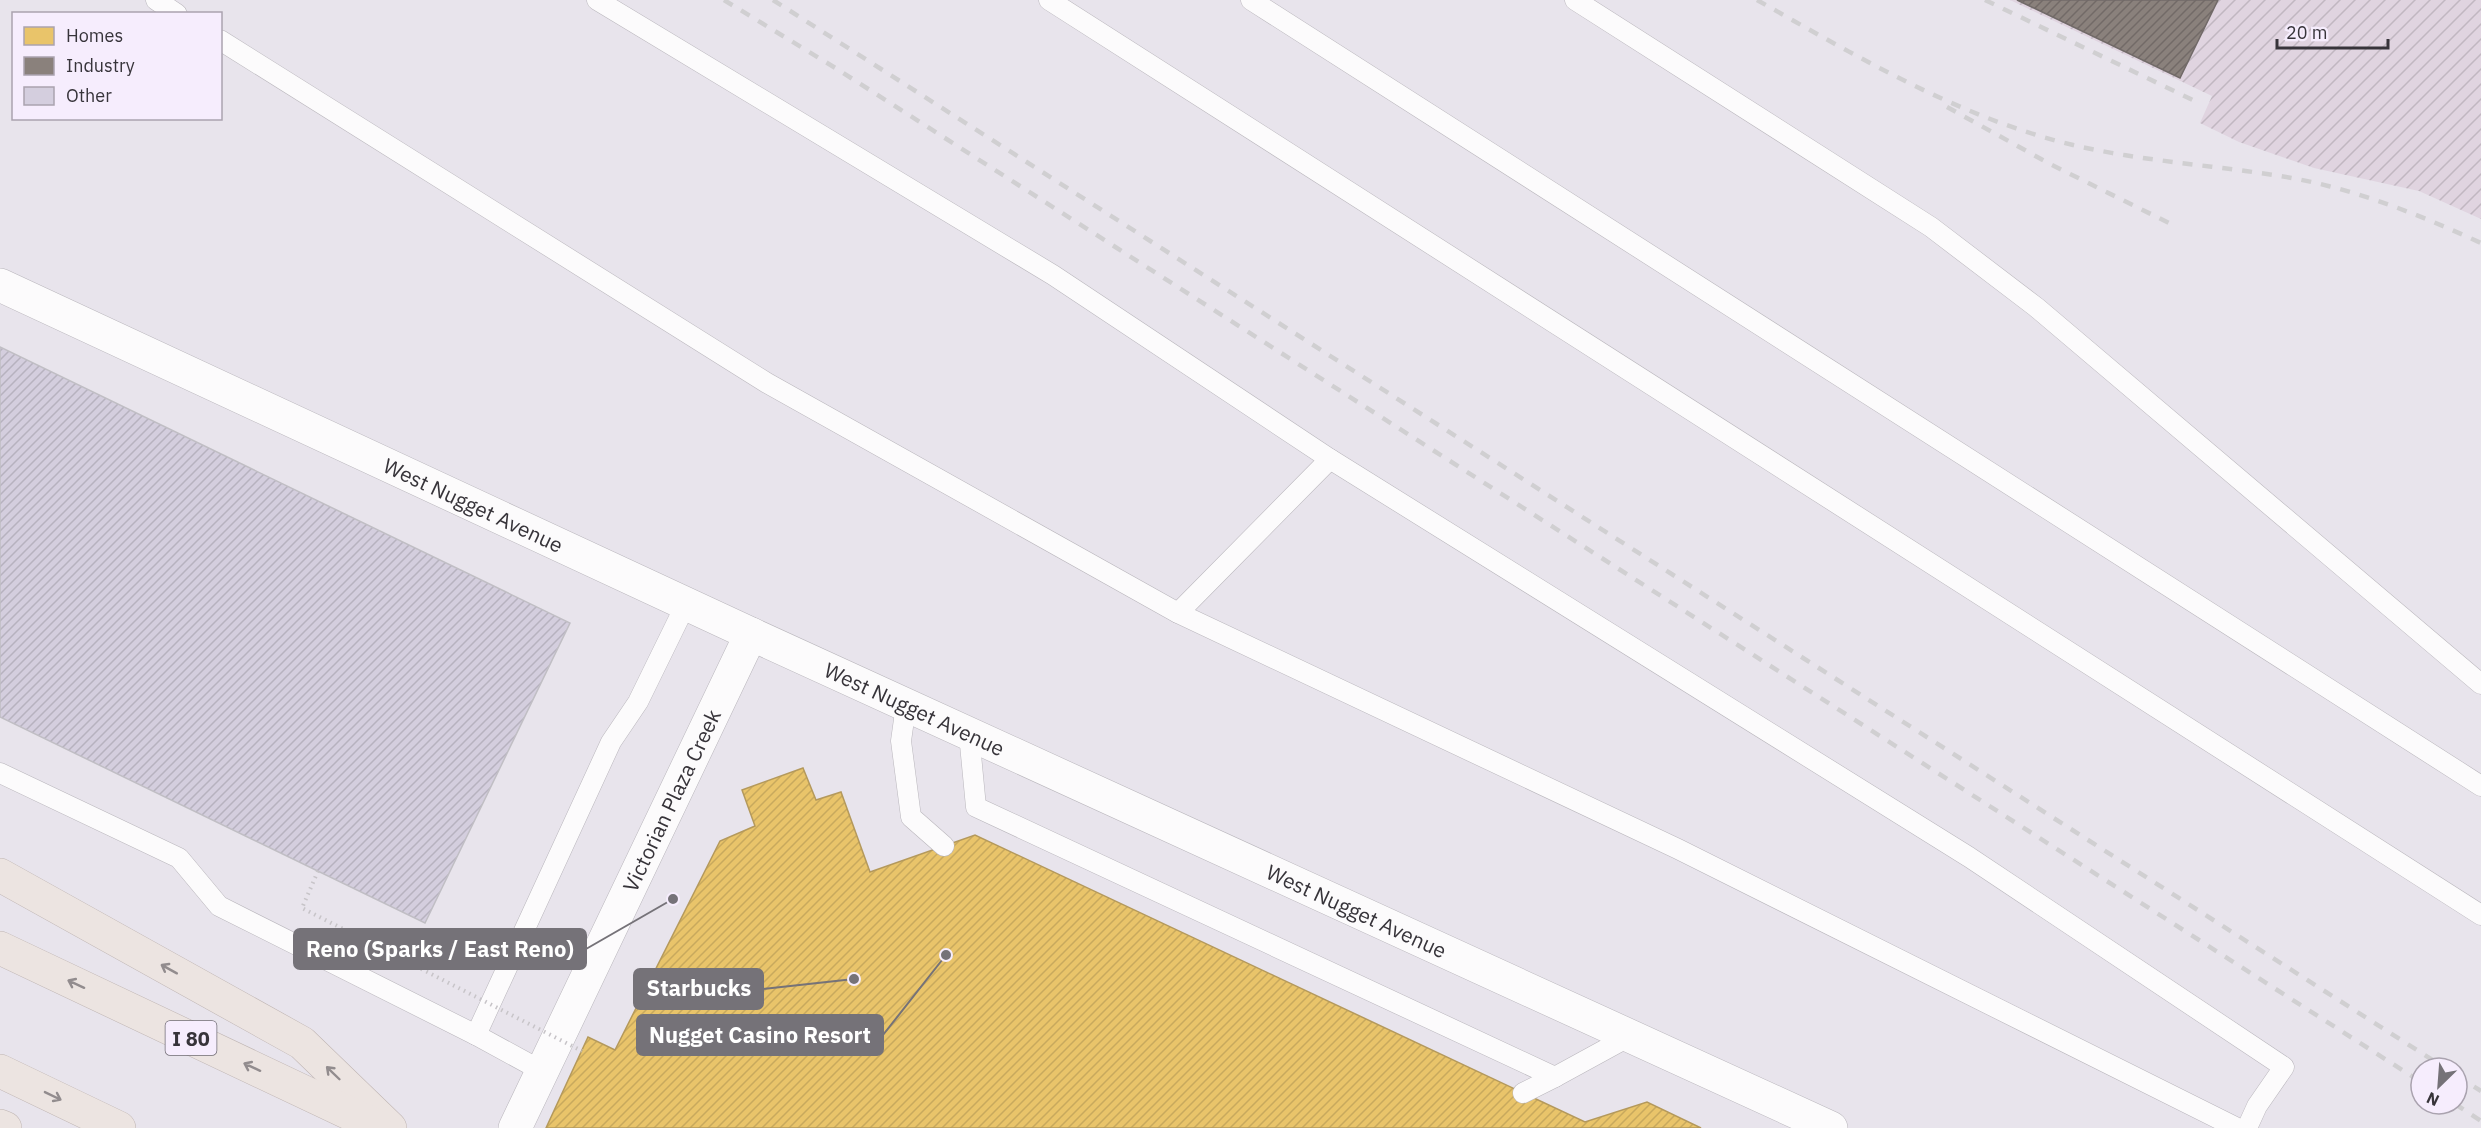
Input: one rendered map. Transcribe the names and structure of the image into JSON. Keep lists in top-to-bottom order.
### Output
{
  "streets": {
    "highway": ["I 80"],
    "street": ["West Nugget Avenue", "Victorian Plaza Creek"]
  },
  "crossings": [
    ["West Nugget Avenue", "Victorian Plaza Creek"]
  ],
  "places": ["Reno (Sparks / East Reno)", "Nugget Casino Resort", "Starbucks"],
  "legend": ["Homes", "Industry", "Other"],
  "scale_bar": "20 m",
  "north": "bottom left"
}
